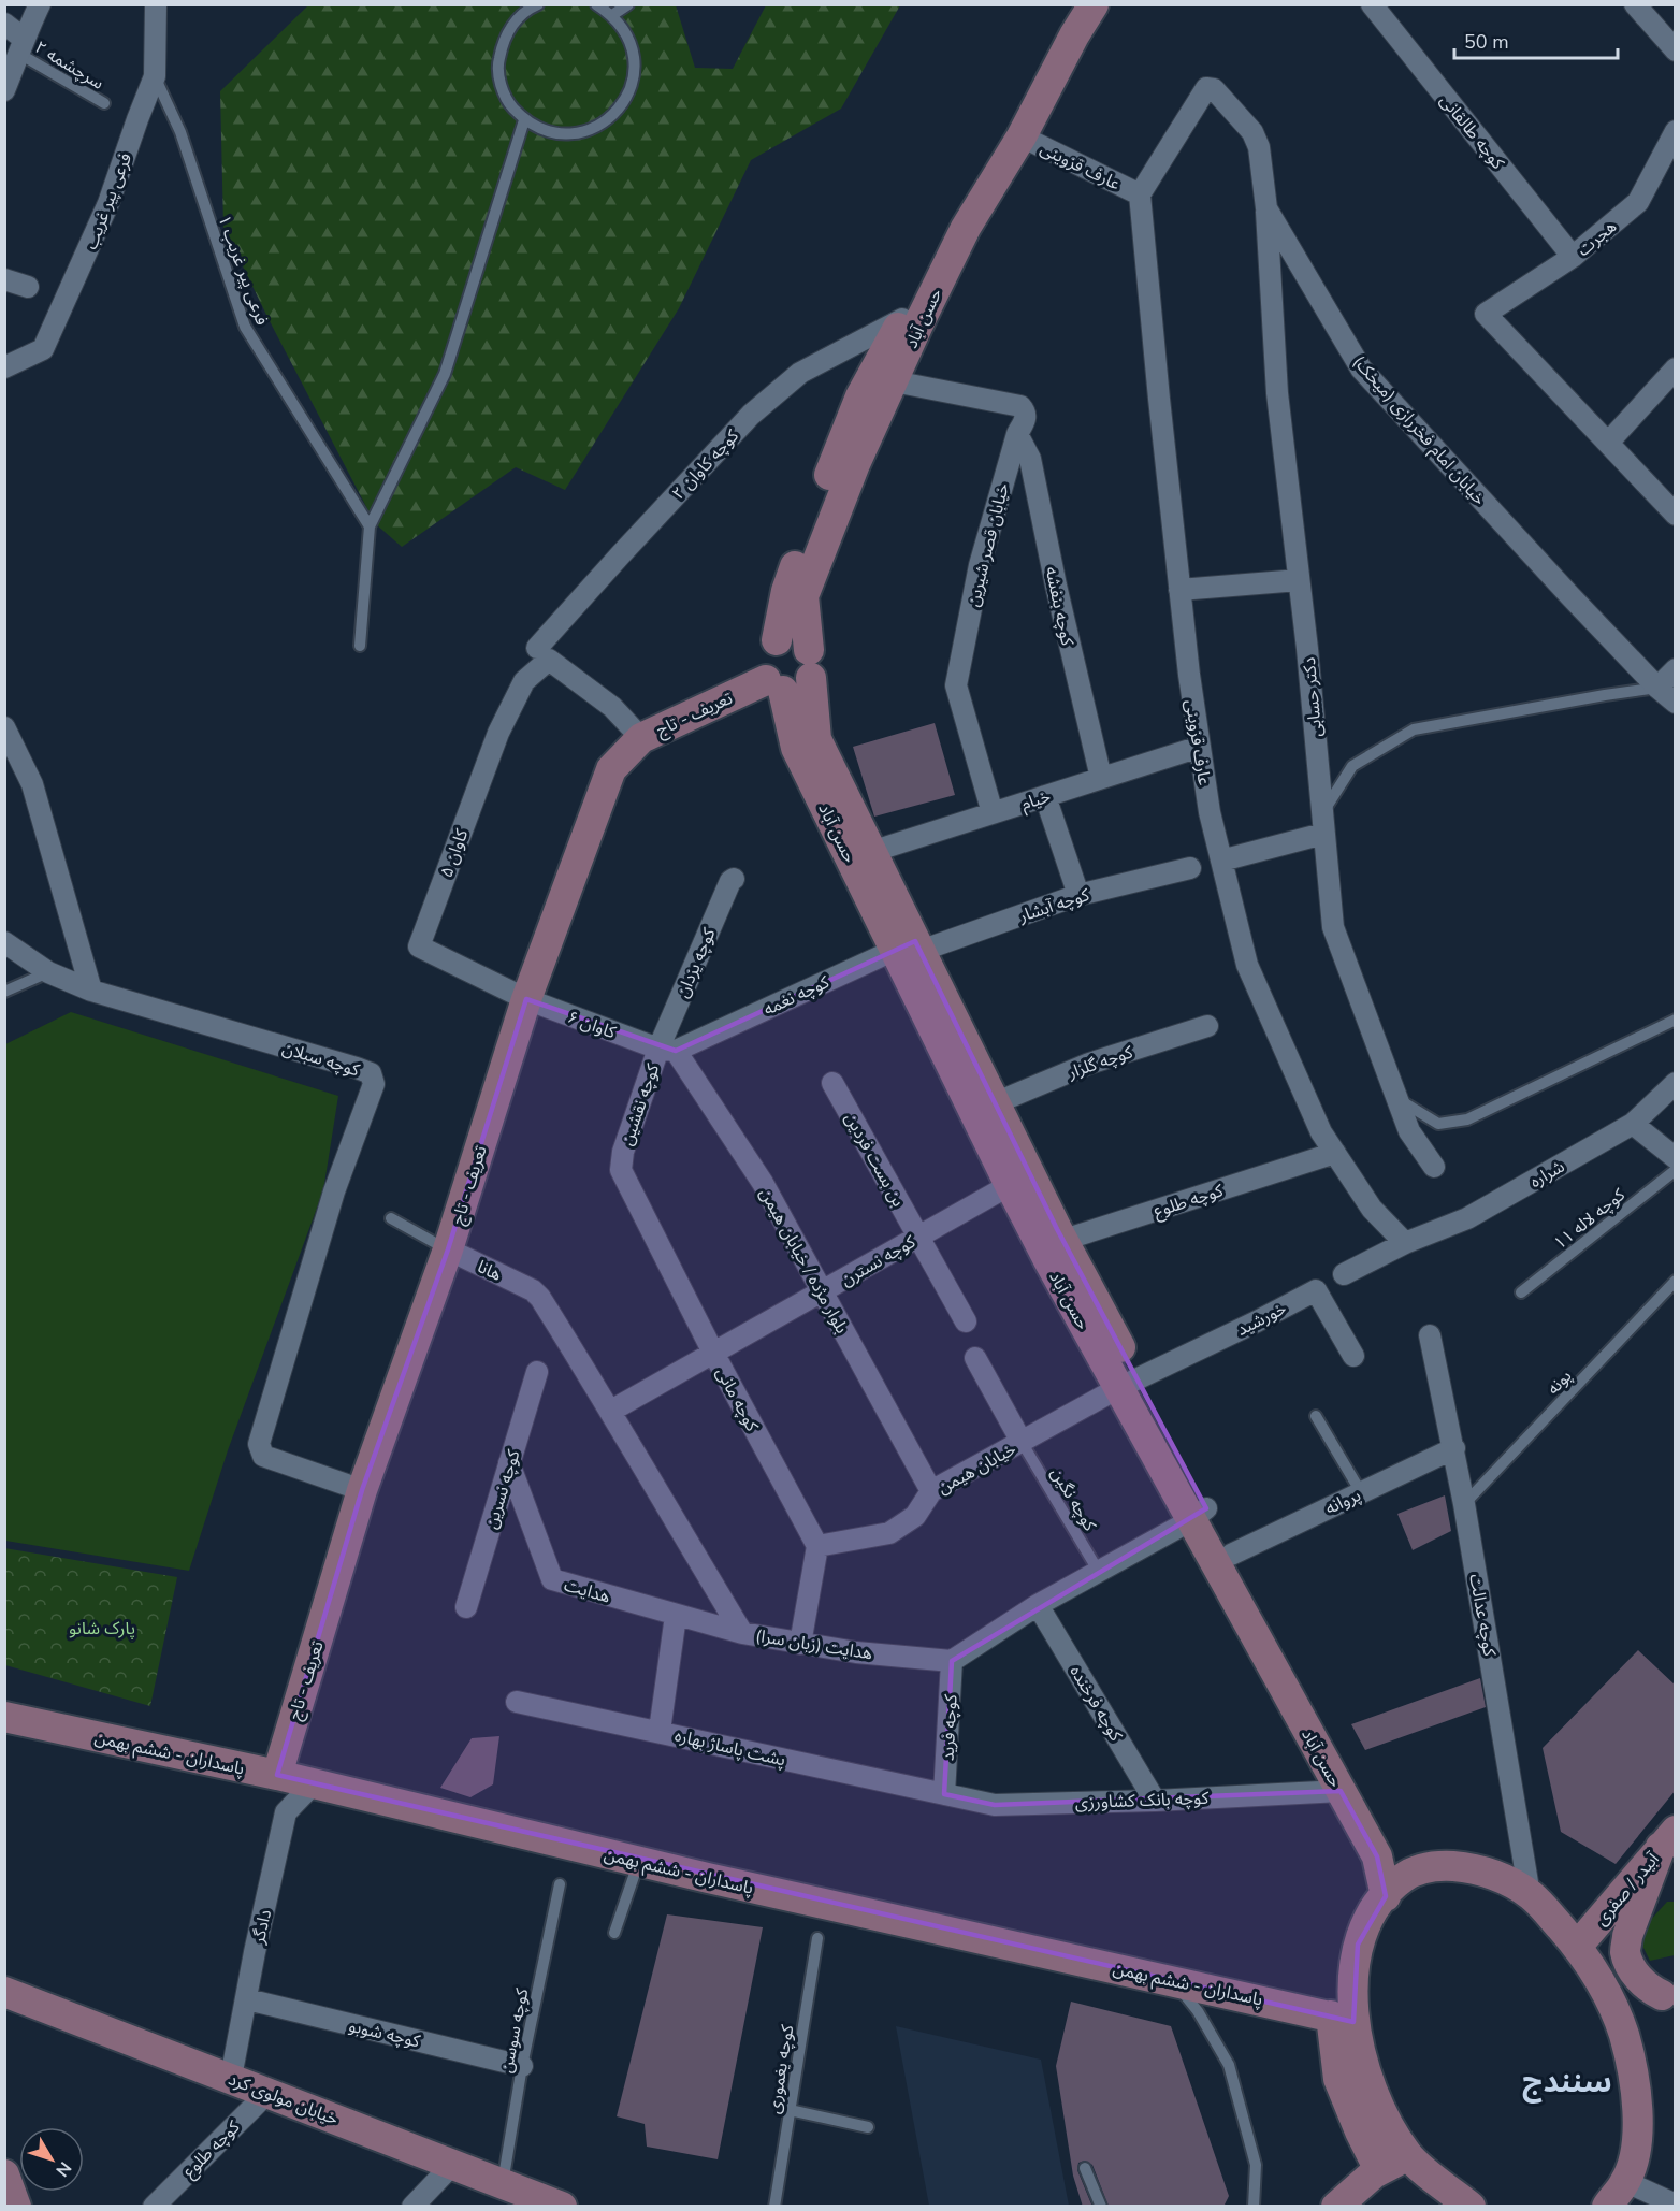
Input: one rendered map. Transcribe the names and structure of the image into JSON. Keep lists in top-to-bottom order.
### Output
{
  "streets": {
    "street": [
      "کوچه طالقانی",
      "عارف قزوینی",
      "فرعی پیر غریب",
      "هجرت",
      "حسن آباد",
      "خیابان امام فخررازی (میخک)",
      "کوچه کاوان ۲",
      "خیابان قصر شیرین",
      "کوچه بنفشه",
      "دکتر حسابی",
      "تعریف - تاج",
      "خیام",
      "کاوان ۵",
      "کوچه آبشار",
      "کوچه یزدان",
      "کوچه نغمه",
      "کاوان ۶",
      "کوچه سبلان",
      "کوچه گلزار",
      "کوچه نقشین",
      "بن بست فردین",
      "شراره",
      "کوچه طلوع",
      "بلوار مژده / خیابان هیمن",
      "کوچه نسترن",
      "هانا",
      "خورشید",
      "کوچه مانی",
      "خیابان هیمن",
      "کوچه نسرین",
      "پروانه",
      "هدایت",
      "کوچه عدالت",
      "هدایت (زبان سرا)",
      "کوچه فرخنده",
      "کوچه فرید",
      "پشت پاساژ بهاره",
      "پاسداران - ششم بهمن",
      "کوچه بانک کشاورزی",
      "آبیدر / صفری",
      "دادگر",
      "کوچه شوبو",
      "خیابان مولوی کرد"
    ],
    "lane": [
      "سرچشمه ۲",
      "فرعی پیر غریب ۱",
      "کوچه لاله ۱۱",
      "پونه",
      "کوچه نگین",
      "کوچه سوسن",
      "کوچه یغموری"
    ]
  },
  "crossings": [
    ["کوچه طالقانی", "هجرت"],
    ["عارف قزوینی", "حسن آباد"],
    ["عارف قزوینی", "خیابان امام فخررازی (میخک)"],
    ["عارف قزوینی", "خیام"],
    ["عارف قزوینی", "شراره"],
    ["عارف قزوینی", "کوچه طلوع"],
    ["فرعی پیر غریب", "فرعی پیر غریب ۱"],
    ["حسن آباد", "کوچه کاوان ۲"],
    ["حسن آباد", "خیابان قصر شیرین"],
    ["حسن آباد", "تعریف - تاج"],
    ["حسن آباد", "خیام"],
    ["حسن آباد", "کوچه آبشار"],
    ["حسن آباد", "کوچه نغمه"],
    ["حسن آباد", "کوچه گلزار"],
    ["حسن آباد", "کوچه طلوع"],
    ["حسن آباد", "کوچه نسترن"],
    ["حسن آباد", "خورشید"],
    ["حسن آباد", "خیابان هیمن"],
    ["حسن آباد", "پروانه"],
    ["حسن آباد", "کوچه بانک کشاورزی"],
    ["خیابان امام فخررازی (میخک)", "دکتر حسابی"],
    ["کوچه کاوان ۲", "کاوان ۵"],
    ["خیابان قصر شیرین", "کوچه بنفشه"],
    ["خیابان قصر شیرین", "خیام"],
    ["کوچه بنفشه", "خیام"],
    ["تعریف - تاج", "کاوان ۵"],
    ["تعریف - تاج", "کاوان ۶"],
    ["تعریف - تاج", "کوچه سبلان"],
    ["تعریف - تاج", "هانا"],
    ["تعریف - تاج", "پاسداران - ششم بهمن"],
    ["کاوان ۵", "کاوان ۶"],
    ["کوچه آبشار", "کوچه نغمه"],
    ["کوچه یزدان", "کوچه نغمه"],
    ["کوچه یزدان", "کاوان ۶"],
    ["کوچه یزدان", "کوچه نقشین"],
    ["کوچه یزدان", "بلوار مژده / خیابان هیمن"],
    ["کوچه نغمه", "کاوان ۶"],
    ["کوچه نغمه", "کوچه نقشین"],
    ["کوچه نغمه", "بلوار مژده / خیابان هیمن"],
    ["کاوان ۶", "کوچه نقشین"],
    ["کاوان ۶", "بلوار مژده / خیابان هیمن"],
    ["کوچه نقشین", "بلوار مژده / خیابان هیمن"],
    ["کوچه نقشین", "کوچه مانی"],
    ["بن بست فردین", "کوچه نسترن"],
    ["کوچه طلوع", "خیابان مولوی کرد"],
    ["بلوار مژده / خیابان هیمن", "کوچه نسترن"],
    ["بلوار مژده / خیابان هیمن", "خیابان هیمن"],
    ["کوچه نسترن", "کوچه مانی"],
    ["کوچه نسترن", "هدایت (زبان سرا)"],
    ["هانا", "هدایت (زبان سرا)"],
    ["خورشید", "خیابان هیمن"],
    ["پونه", "کوچه عدالت"],
    ["کوچه مانی", "خیابان هیمن"],
    ["خیابان هیمن", "کوچه نگین"],
    ["کوچه نسرین", "هدایت"],
    ["پروانه", "کوچه عدالت"],
    ["هدایت", "هدایت (زبان سرا)"],
    ["هدایت (زبان سرا)", "کوچه فرید"],
    ["کوچه فرخنده", "کوچه بانک کشاورزی"],
    ["کوچه فرید", "پشت پاساژ بهاره"],
    ["کوچه فرید", "کوچه بانک کشاورزی"],
    ["پشت پاساژ بهاره", "کوچه بانک کشاورزی"],
    ["پاسداران - ششم بهمن", "دادگر"],
    ["دادگر", "کوچه شوبو"],
    ["دادگر", "خیابان مولوی کرد"],
    ["کوچه سوسن", "کوچه شوبو"],
    ["کوچه سوسن", "خیابان مولوی کرد"]
  ],
  "districts": ["سنندج"],
  "parks": ["پارک شانو"],
  "scale_bar": "50 m",
  "north": "bottom right"
}
